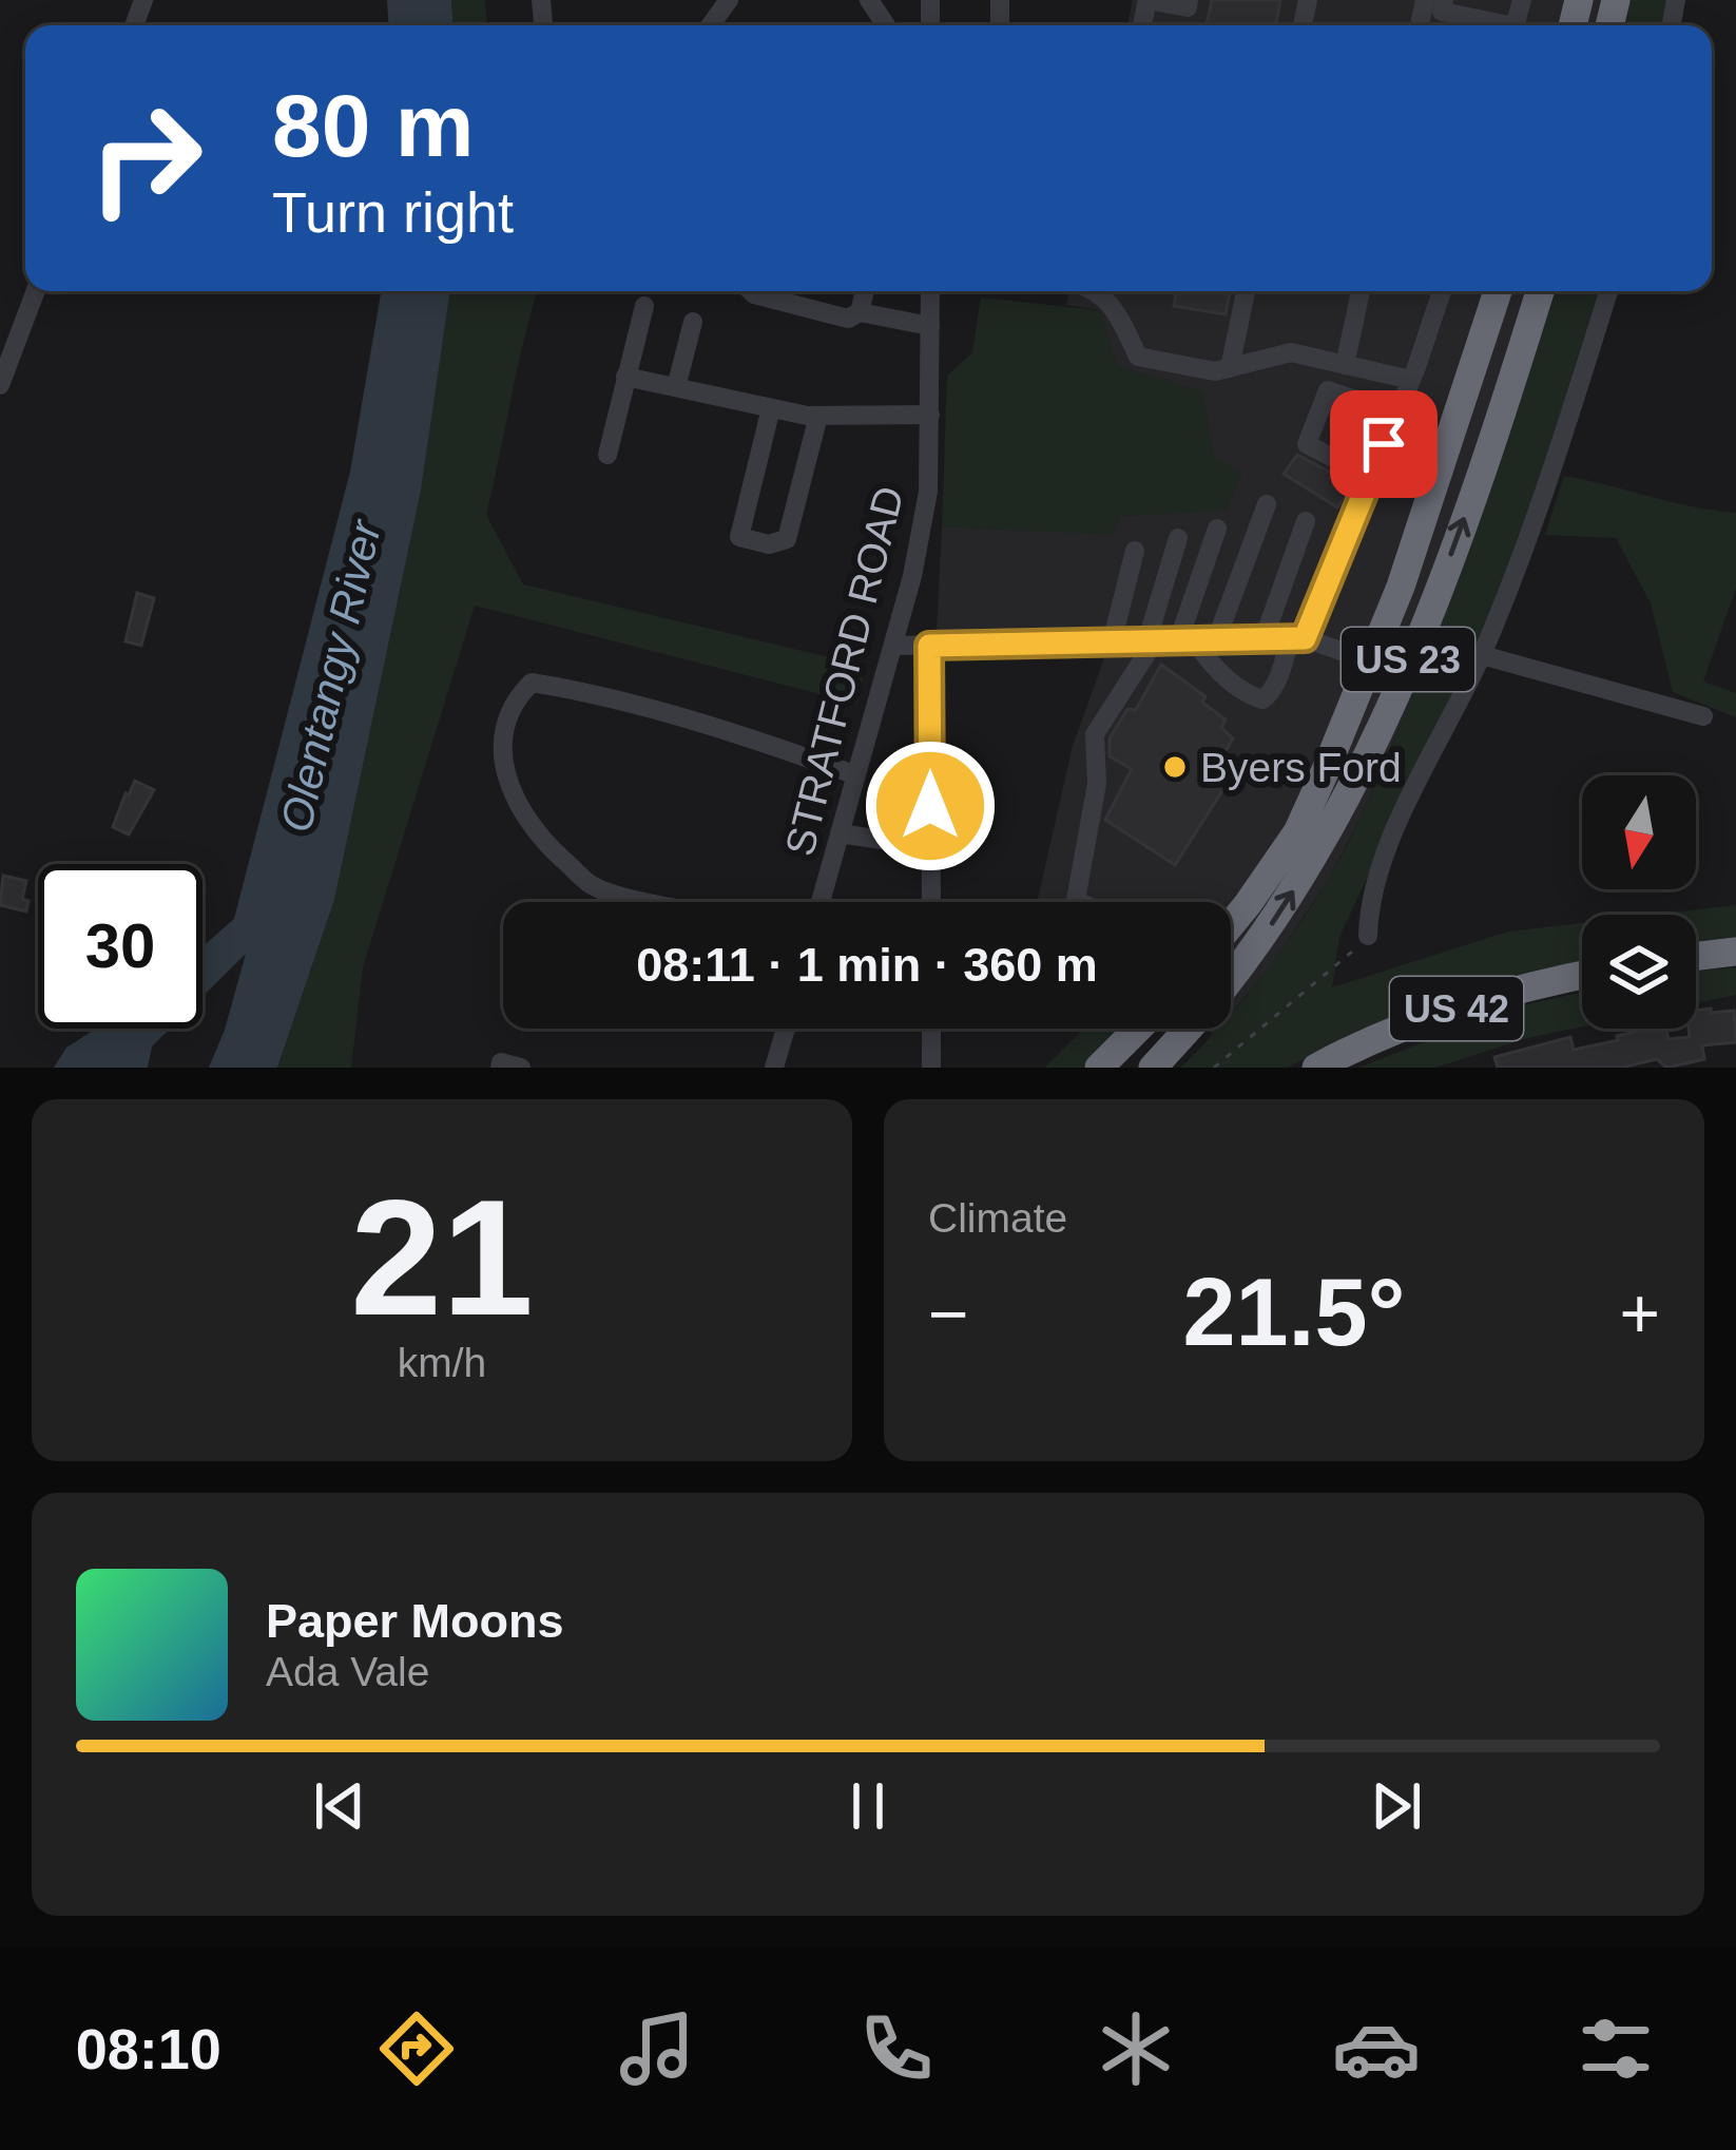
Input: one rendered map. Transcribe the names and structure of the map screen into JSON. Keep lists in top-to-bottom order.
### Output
{
  "streets": {
    "highway": ["US 23", "US 42"],
    "street": ["STRATFORD ROAD"]
  },
  "water": ["Olentangy River"],
  "places": ["Byers Ford"],
  "north": "bottom",
  "page": {
    "turn": ["80 m", "Turn right"],
    "limit": "30",
    "trip": "08:11 · 1 min · 360 m",
    "tile": [
      ["21", "km/h"],
      "Climate"
    ],
    "heat": ["−", "21.5°", "+"],
    "song": ["Paper Moons", "Ada Vale"],
    "tabs": "08:10"
  }
}
